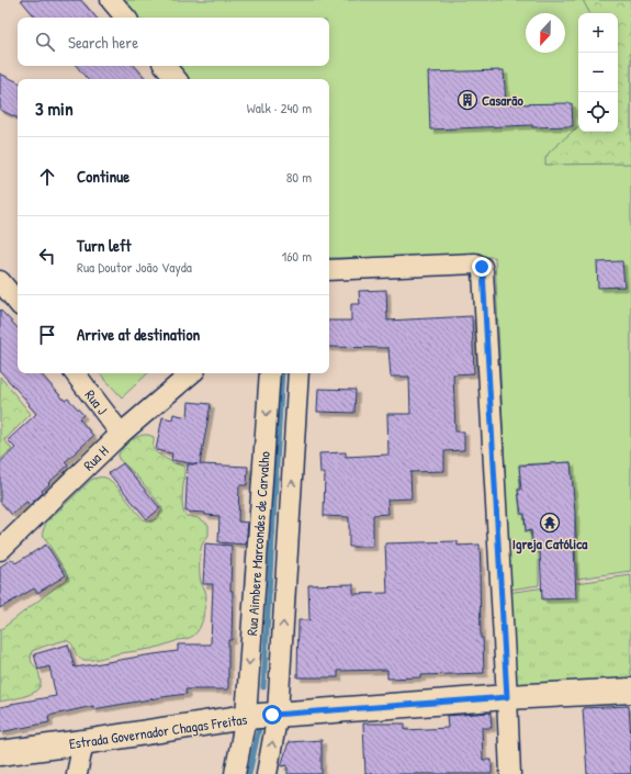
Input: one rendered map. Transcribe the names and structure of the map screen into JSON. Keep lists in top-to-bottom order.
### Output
{
  "streets": {
    "main road": ["Estrada Governador Chagas Freitas"],
    "street": ["Rua J", "Rua H", "Rua Aimbere Marcondes de Carvalho"]
  },
  "crossings": [
    ["Rua J", "Rua H"],
    ["Rua Aimbere Marcondes de Carvalho", "Estrada Governador Chagas Freitas"]
  ],
  "places": {
    "building": ["Casarão"],
    "temple": ["Igreja Católica"]
  },
  "north": "bottom",
  "page": {
    "map_buttons": ["+", "−"],
    "search": "Search here",
    "heading": ["3 min", "Walk · 240 m"],
    "list": [
      ["Continue", "80 m"],
      ["Turn left", "Rua Doutor João Vayda", "160 m"],
      "Arrive at destination"
    ]
  }
}
